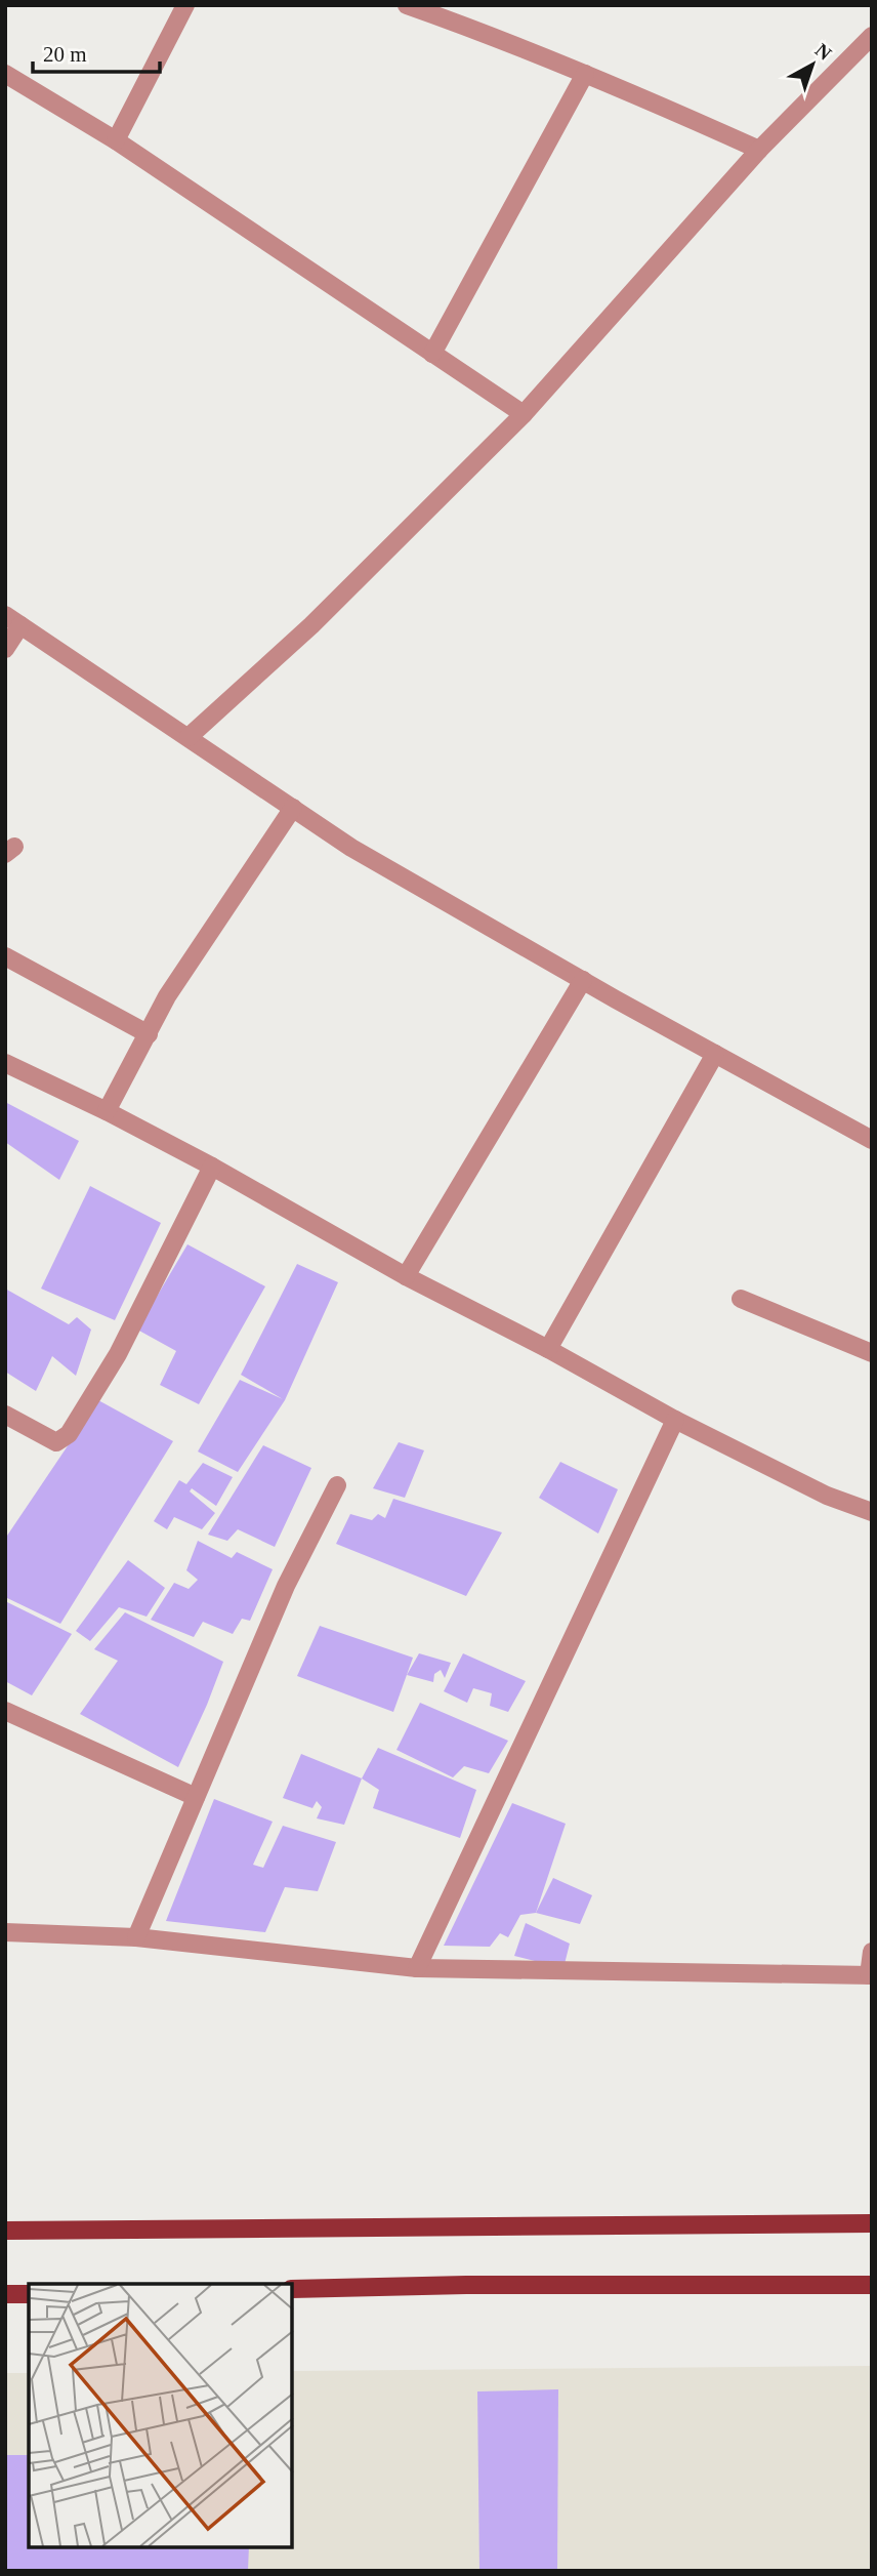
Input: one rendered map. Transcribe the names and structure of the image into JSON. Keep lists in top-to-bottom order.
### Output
{
  "scale_bar": "20 m",
  "north": "top right"
}
